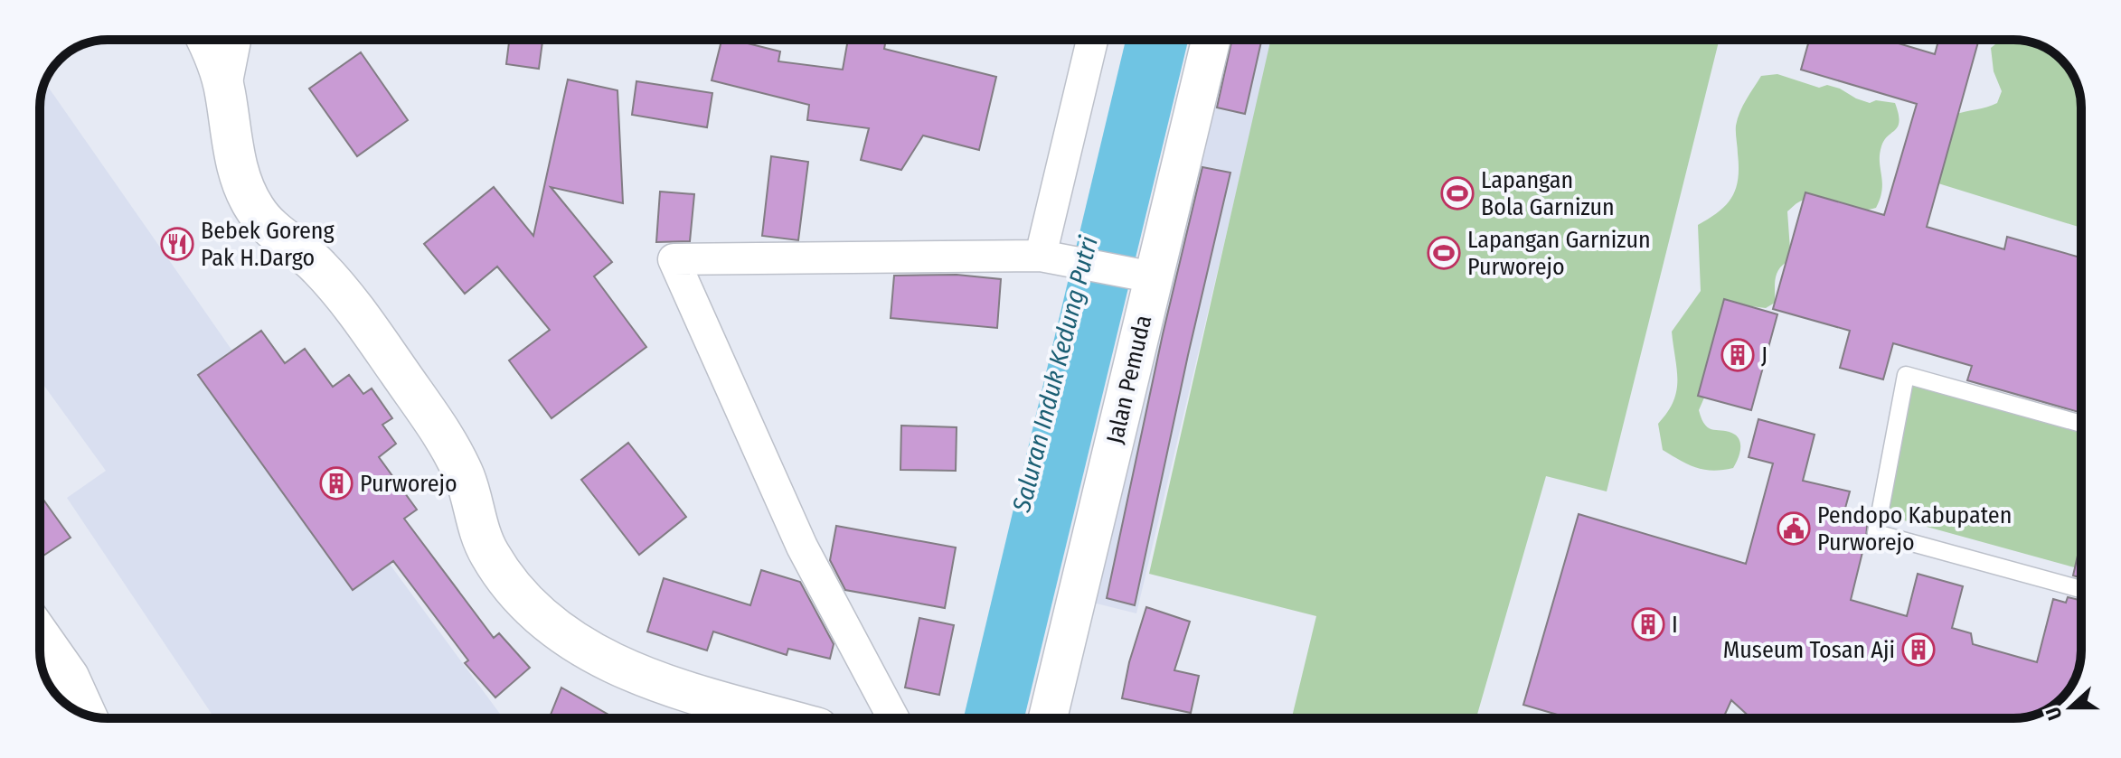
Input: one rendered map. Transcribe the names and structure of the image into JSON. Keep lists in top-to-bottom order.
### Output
{
  "streets": {
    "street": ["Jalan Pemuda"]
  },
  "water": ["Saluran Induk Kedung Putri"],
  "places": {
    "sports": ["Lapangan Bola Garnizun", "Lapangan Garnizun Purworejo"],
    "restaurant": ["Bebek Goreng Pak H.Dargo"],
    "building": [
      "J",
      "Purworejo",
      "I",
      "Museum Tosan Aji"
    ],
    "public building": ["Pendopo Kabupaten Purworejo"]
  },
  "north": "left"
}
